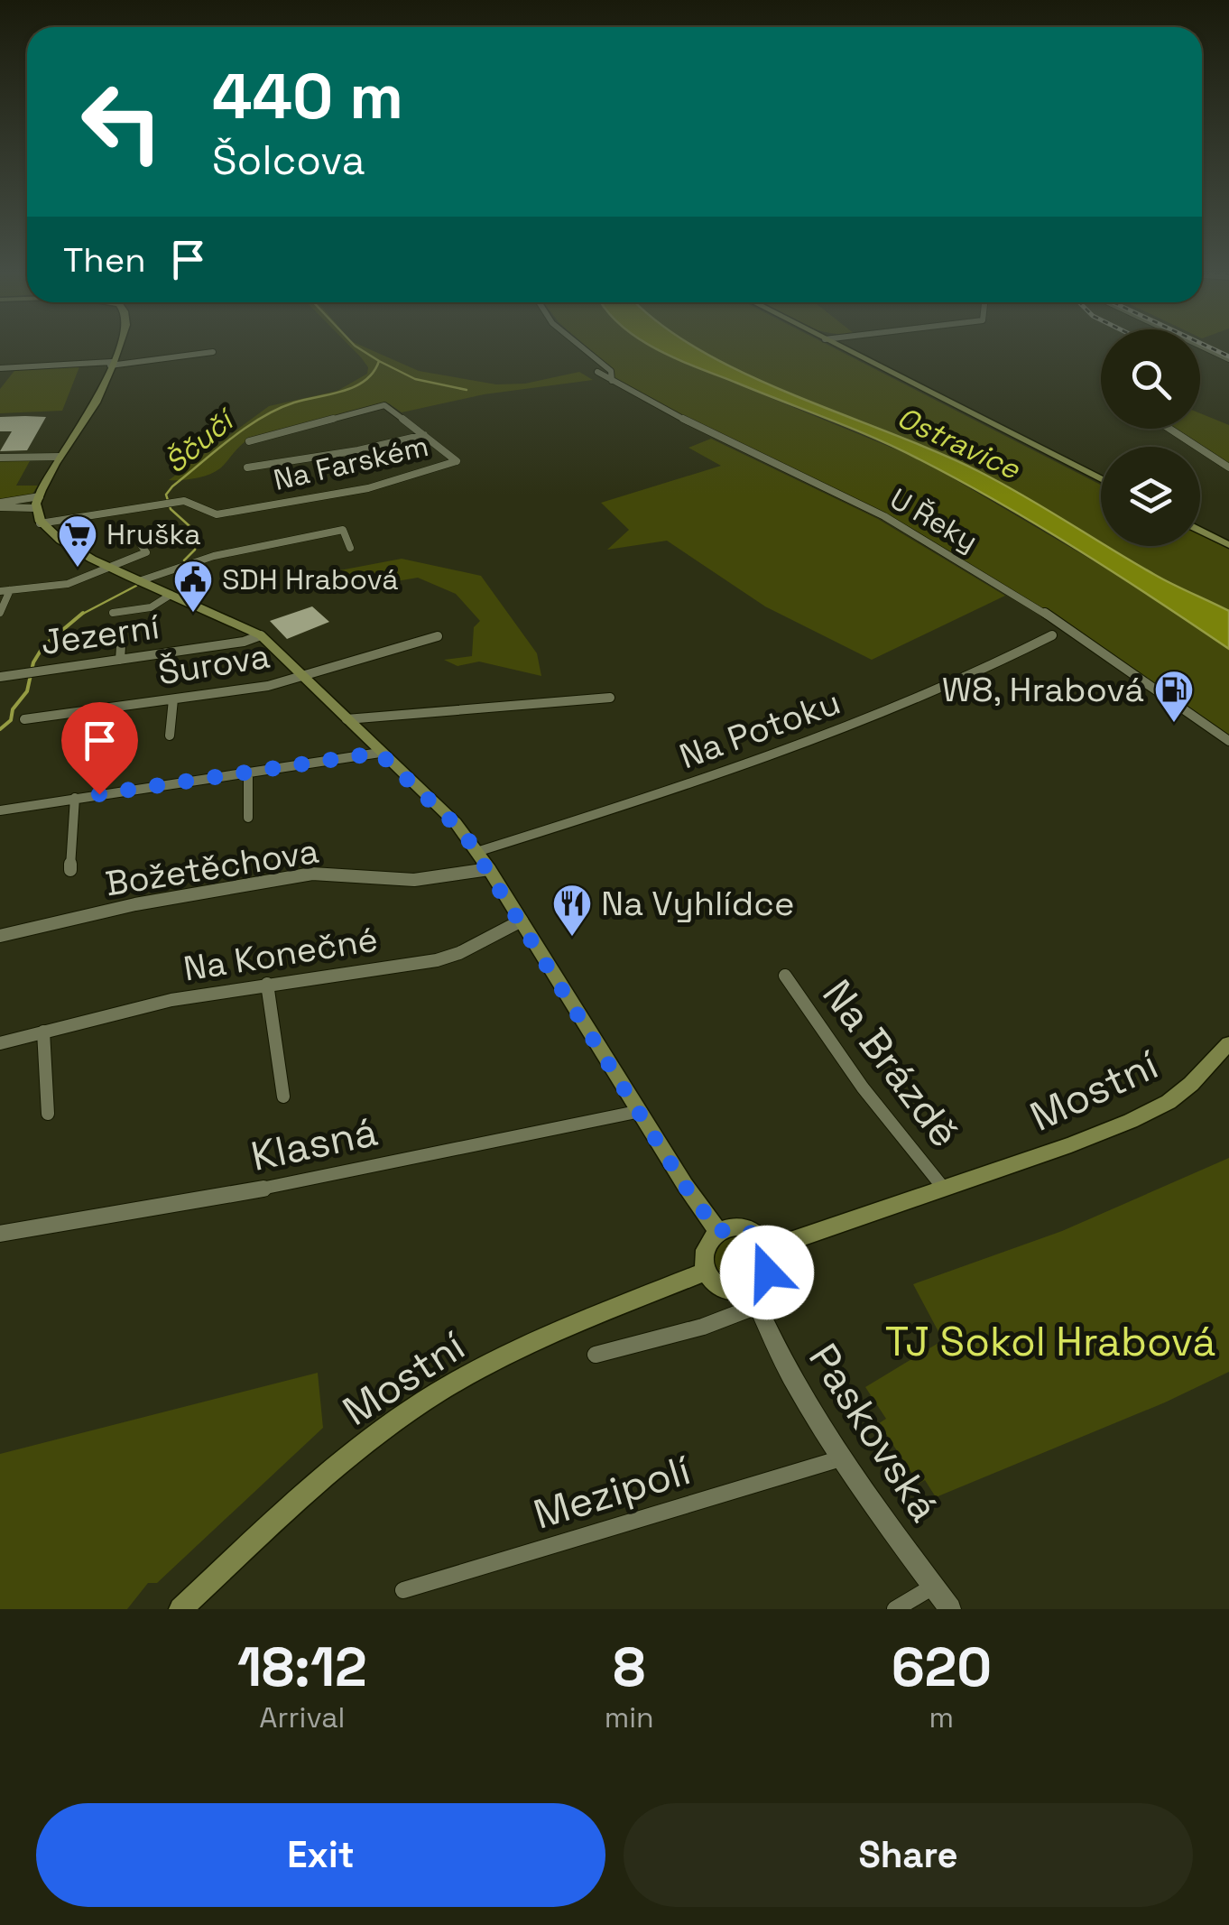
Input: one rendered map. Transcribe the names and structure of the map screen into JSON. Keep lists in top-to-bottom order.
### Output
{
  "streets": {
    "main road": ["Mostní"],
    "street": [
      "Na Farském",
      "U Řeky",
      "Jezerní",
      "Šurova",
      "Na Potoku",
      "Božetěchova",
      "Na Konečné",
      "Na Brázdě",
      "Klasná",
      "Paskovská",
      "Mezipolí"
    ]
  },
  "crossings": [
    ["Na Brázdě", "Mostní"],
    ["Mostní", "Paskovská"],
    ["Paskovská", "Mezipolí"]
  ],
  "water": ["Ščučí", "Ostravice"],
  "parks": ["TJ Sokol Hrabová"],
  "places": {
    "supermarket": ["Hruška"],
    "public building": ["SDH Hrabová"],
    "fuel station": ["W8, Hrabová"],
    "restaurant": ["Na Vyhlídce"]
  },
  "page": {
    "turn": ["440 m", "Šolcova"],
    "then": "Then",
    "eta": [
      "18:12",
      "Arrival",
      "8",
      "min",
      "620",
      "m"
    ],
    "buttons": ["Exit", "Share"]
  }
}
